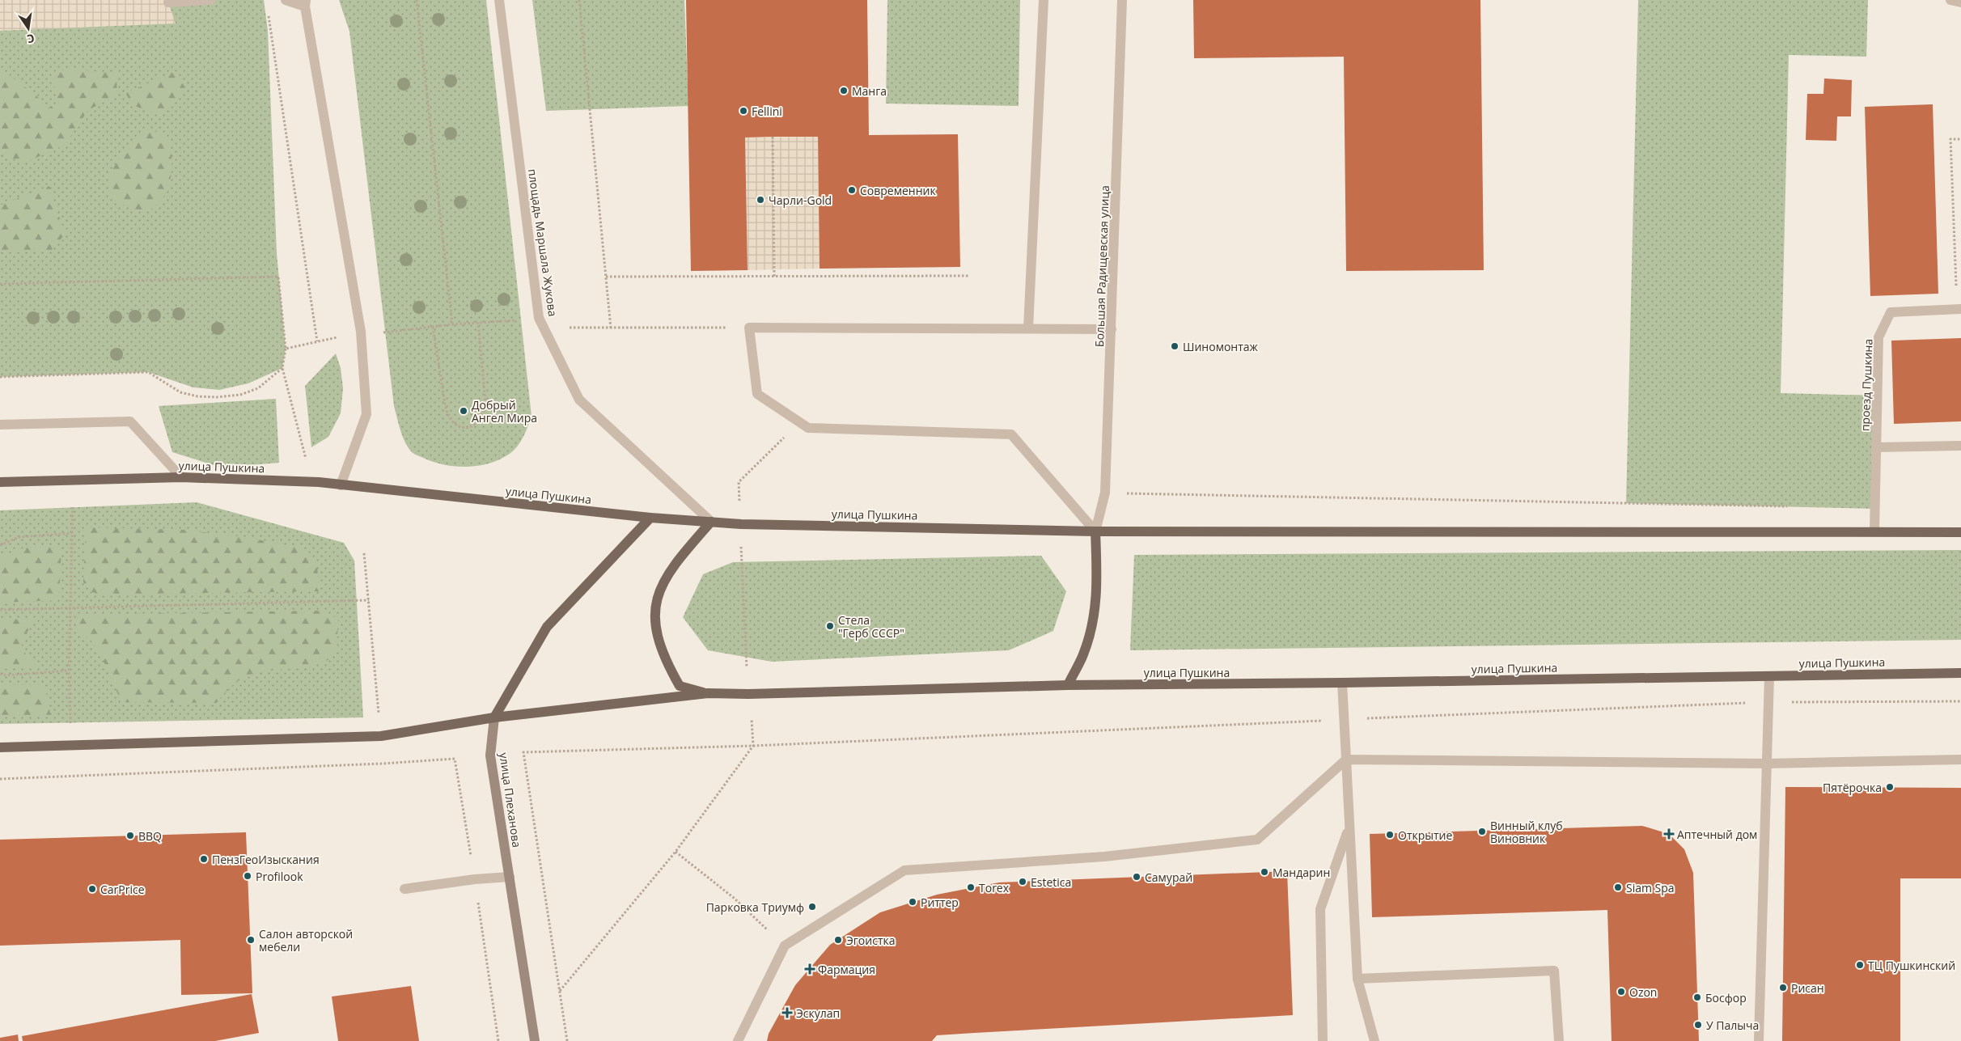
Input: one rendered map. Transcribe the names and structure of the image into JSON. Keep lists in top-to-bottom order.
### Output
{
  "streets": {
    "main road": ["улица Пушкина", "улица Плеханова"],
    "street": ["площадь Маршала Жукова", "Большая Радищевская улица", "проезд Пушкина"]
  },
  "crossings": [
    ["площадь Маршала Жукова", "улица Пушкина"],
    ["Большая Радищевская улица", "улица Пушкина"],
    ["проезд Пушкина", "улица Пушкина"],
    ["улица Пушкина", "улица Плеханова"]
  ],
  "places": {
    "other": [
      "Манга",
      "Fellini",
      "Современник",
      "Чарли-Gold",
      "Шиномонтаж",
      "Добрый Ангел Мира",
      "Стела \"Герб СССР\"",
      "Пятёрочка",
      "Винный клуб Виновник",
      "Открытие",
      "BBQ",
      "ПензГеоИзыскания",
      "Мандарин",
      "Profilook",
      "Самурай",
      "Estetica",
      "Torex",
      "Siam Spa",
      "CarPrice",
      "Риттер",
      "Парковка Триумф",
      "Салон авторской мебели",
      "Эгоистка",
      "ТЦ Пушкинский",
      "Рисан",
      "Ozon",
      "Босфор",
      "У Палыча"
    ],
    "health": ["Аптечный дом", "Фармация", "Эскулап"]
  },
  "north": "bottom"
}
